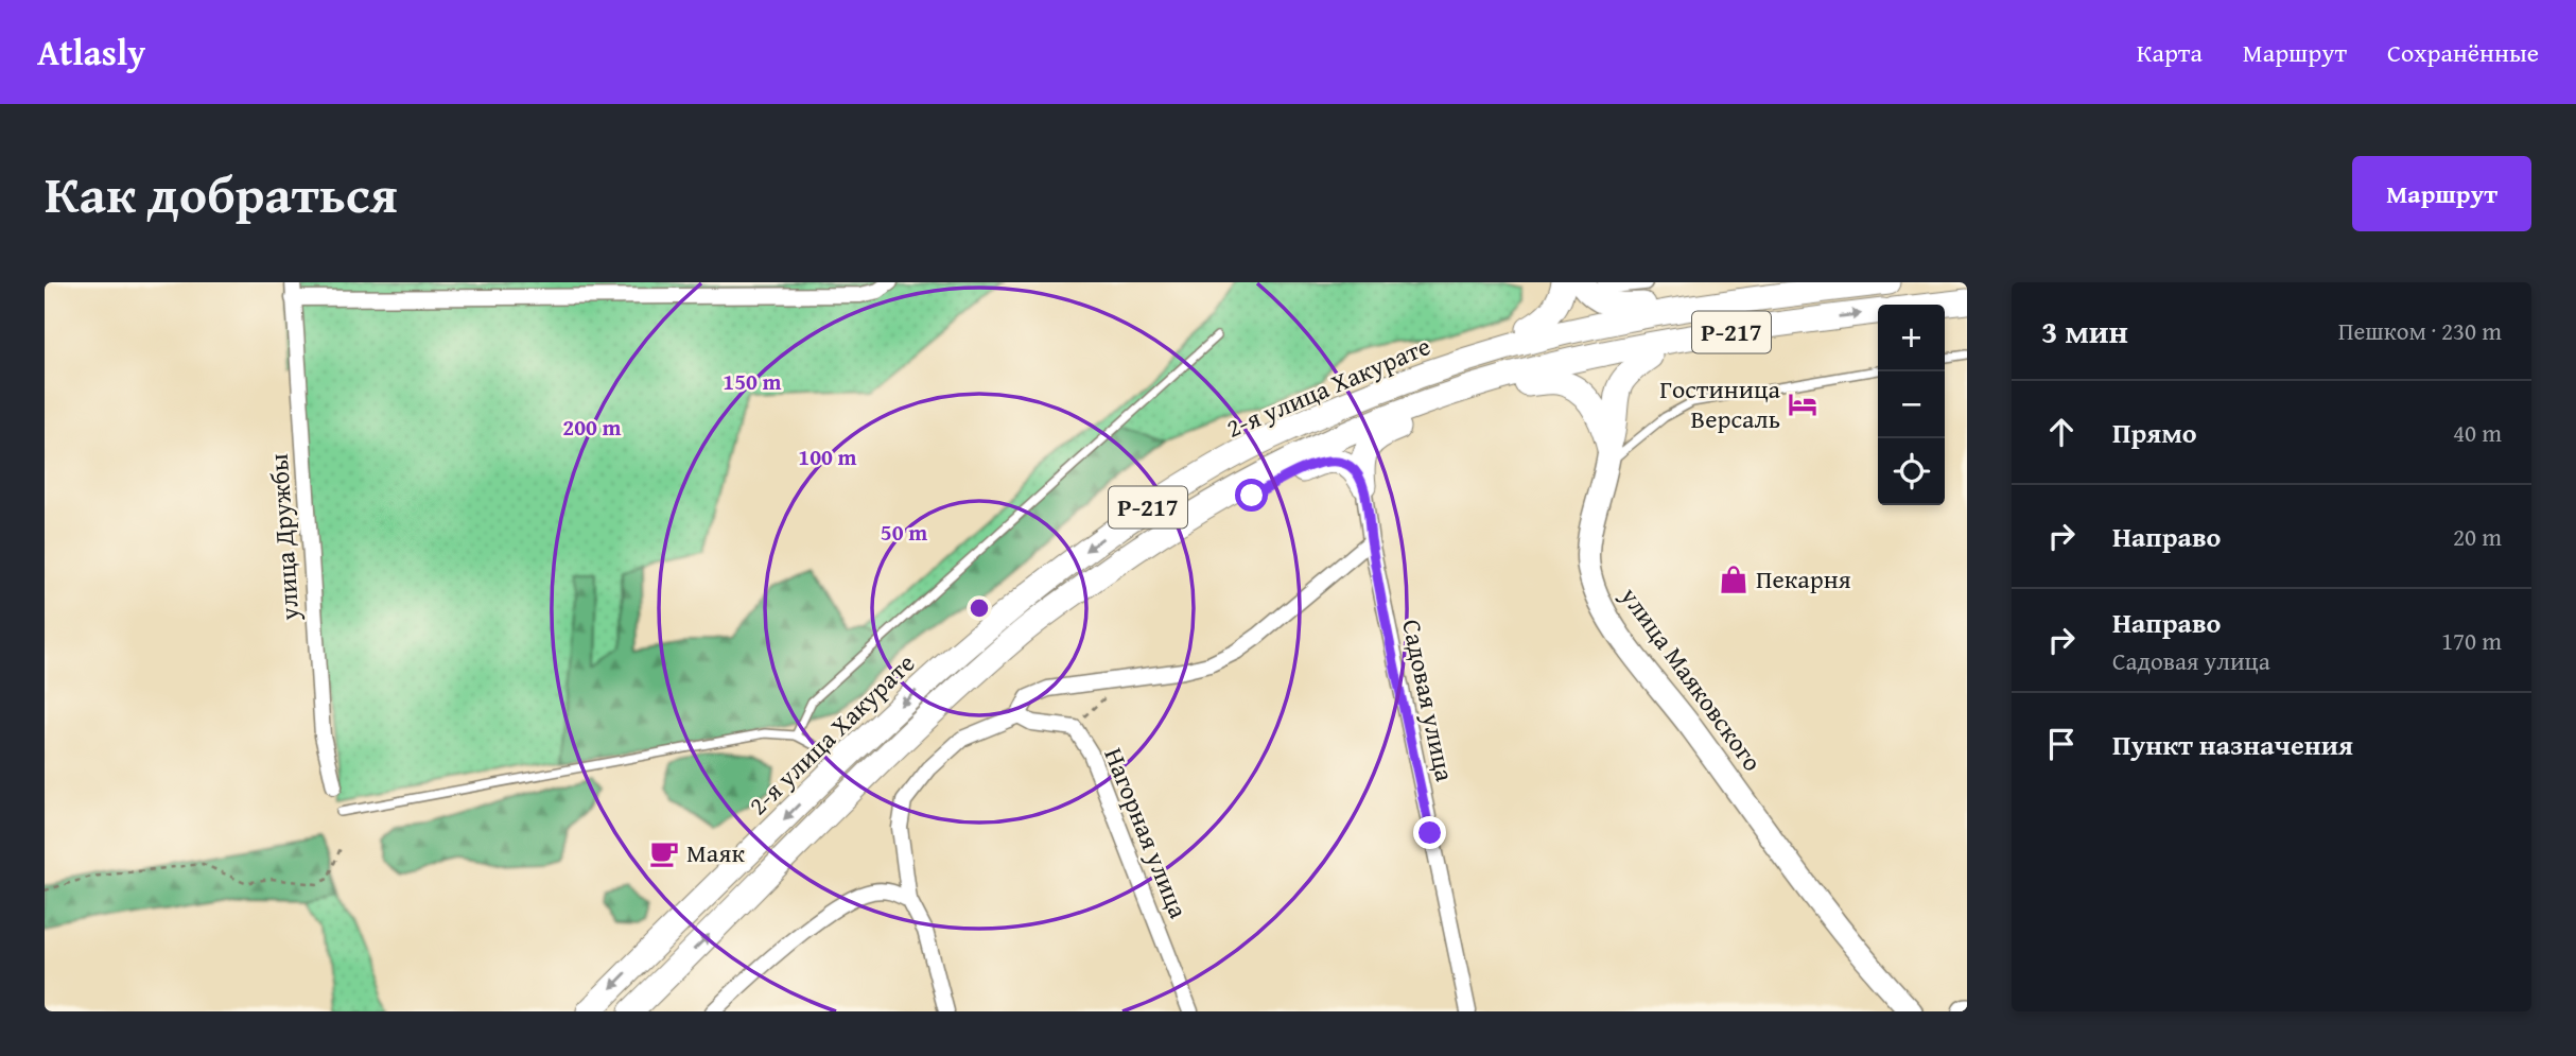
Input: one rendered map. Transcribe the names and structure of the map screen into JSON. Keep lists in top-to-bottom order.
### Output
{
  "streets": {
    "main road": ["Р-217", "2-я улица Хакурате", "улица Маяковского"],
    "street": ["улица Дружбы", "Садовая улица", "Нагорная улица"]
  },
  "places": {
    "hotel": ["Гостиница Версаль"],
    "shop": ["Пекарня"],
    "cafe": ["Маяк"]
  },
  "page": {
    "header": "Atlasly",
    "nav": ["Карта", "Маршрут", "Сохранённые"],
    "title": "Как добраться",
    "buttons": "Маршрут",
    "heading": ["3 мин", "Пешком · 230 m"],
    "map_buttons": ["+", "−"],
    "list": [
      ["Прямо", "40 m"],
      ["Направо", "20 m"],
      ["Направо", "Садовая улица", "170 m"],
      "Пункт назначения"
    ]
  },
  "rings": [
    "150 m",
    "200 m",
    "100 m",
    "50 m"
  ]
}
